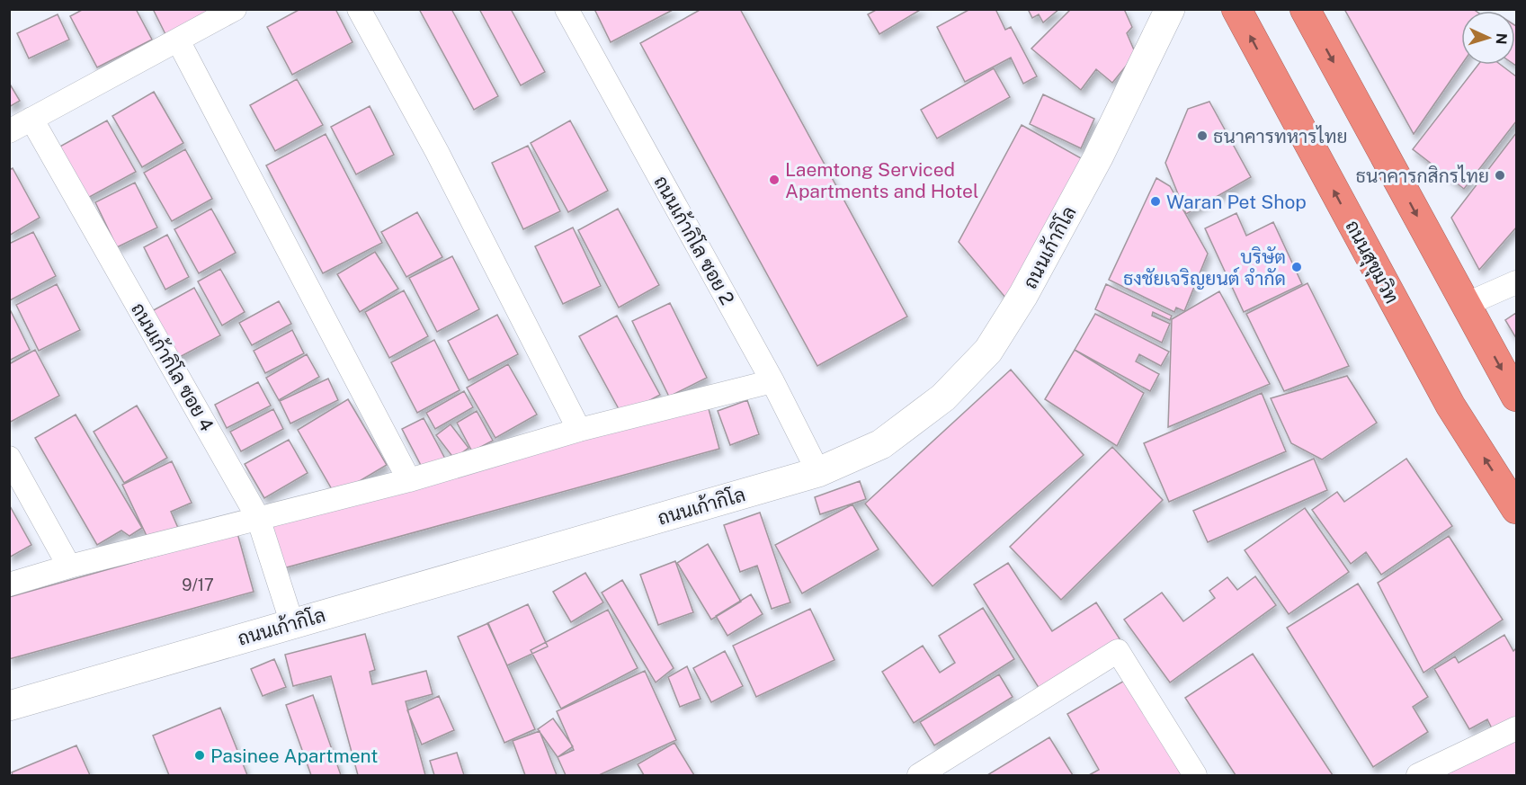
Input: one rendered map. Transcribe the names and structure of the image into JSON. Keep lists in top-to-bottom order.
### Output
{
  "streets": {
    "highway": ["ถนนสุขุมวิท"],
    "main road": ["ถนนเก้ากิโล"],
    "street": ["ถนนเก้ากิโล ซอย 2", "ถนนเก้ากิโล ซอย 4"]
  },
  "crossings": [
    ["ถนนเก้ากิโล ซอย 2", "ถนนเก้ากิโล"],
    ["ถนนเก้ากิโล", "ถนนเก้ากิโล ซอย 4"]
  ],
  "places": [
    "ธนาคารทหารไทย",
    "ธนาคารกสิกรไทย",
    "Laemtong Serviced Apartments and Hotel",
    "Waran Pet Shop",
    "บริษัต ธงชัยเจริญยนต์ จำกัด",
    "Pasinee Apartment"
  ],
  "house_numbers": ["9/17"],
  "north": "right"
}
